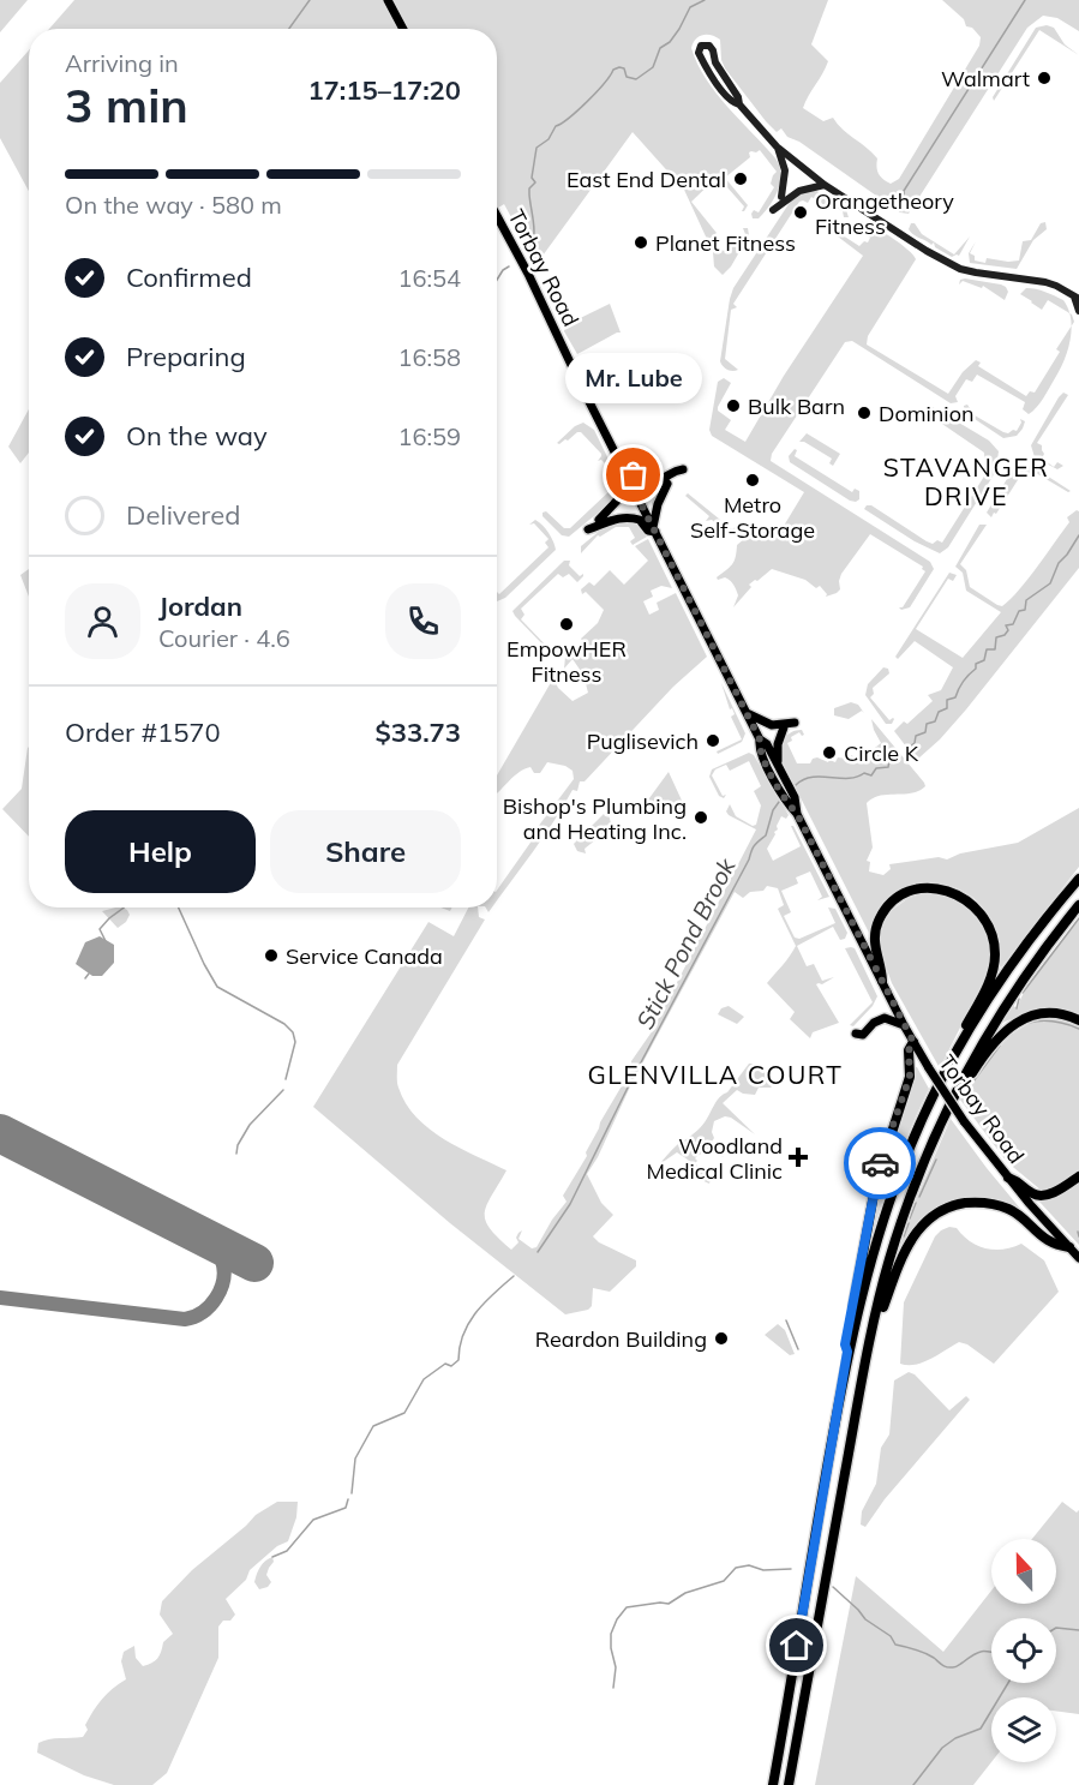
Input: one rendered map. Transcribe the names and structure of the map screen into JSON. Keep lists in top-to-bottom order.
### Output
{
  "streets": {
    "main road": ["Torbay Road"]
  },
  "districts": ["STAVANGER DRIVE", "GLENVILLA COURT"],
  "water": ["Stick Pond Brook"],
  "places": {
    "other": [
      "Walmart",
      "East End Dental",
      "Orangetheory Fitness",
      "Planet Fitness",
      "Bulk Barn",
      "Dominion",
      "Mr. Lube",
      "Metro Self-Storage",
      "EmpowHER Fitness",
      "Puglisevich",
      "Circle K",
      "Bishop's Plumbing and Heating Inc.",
      "Service Canada",
      "Reardon Building"
    ],
    "health": ["Woodland Medical Clinic"]
  },
  "north": "top",
  "page": {
    "heading": ["3 min", "Arriving in", "17:15–17:20"],
    "panel": [
      "Jordan",
      "Courier · 4.6",
      "Order #1570",
      "$33.73"
    ],
    "bar": "On the way · 580 m",
    "list": [
      ["Confirmed", "16:54"],
      ["Preparing", "16:58"],
      ["On the way", "16:59"],
      "Delivered"
    ],
    "bubble": "Mr. Lube",
    "buttons": ["Help", "Share"]
  }
}
